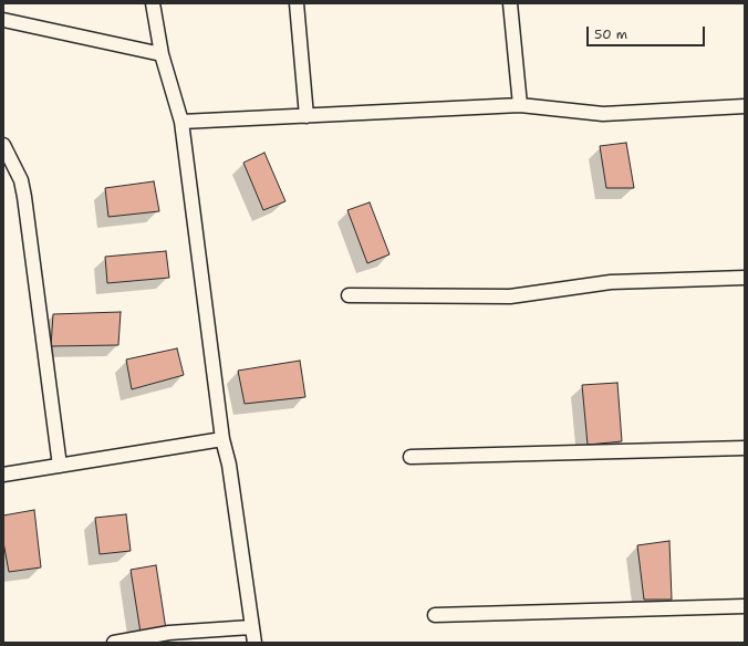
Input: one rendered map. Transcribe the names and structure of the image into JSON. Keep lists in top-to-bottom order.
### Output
{
  "scale_bar": "50 m"
}
